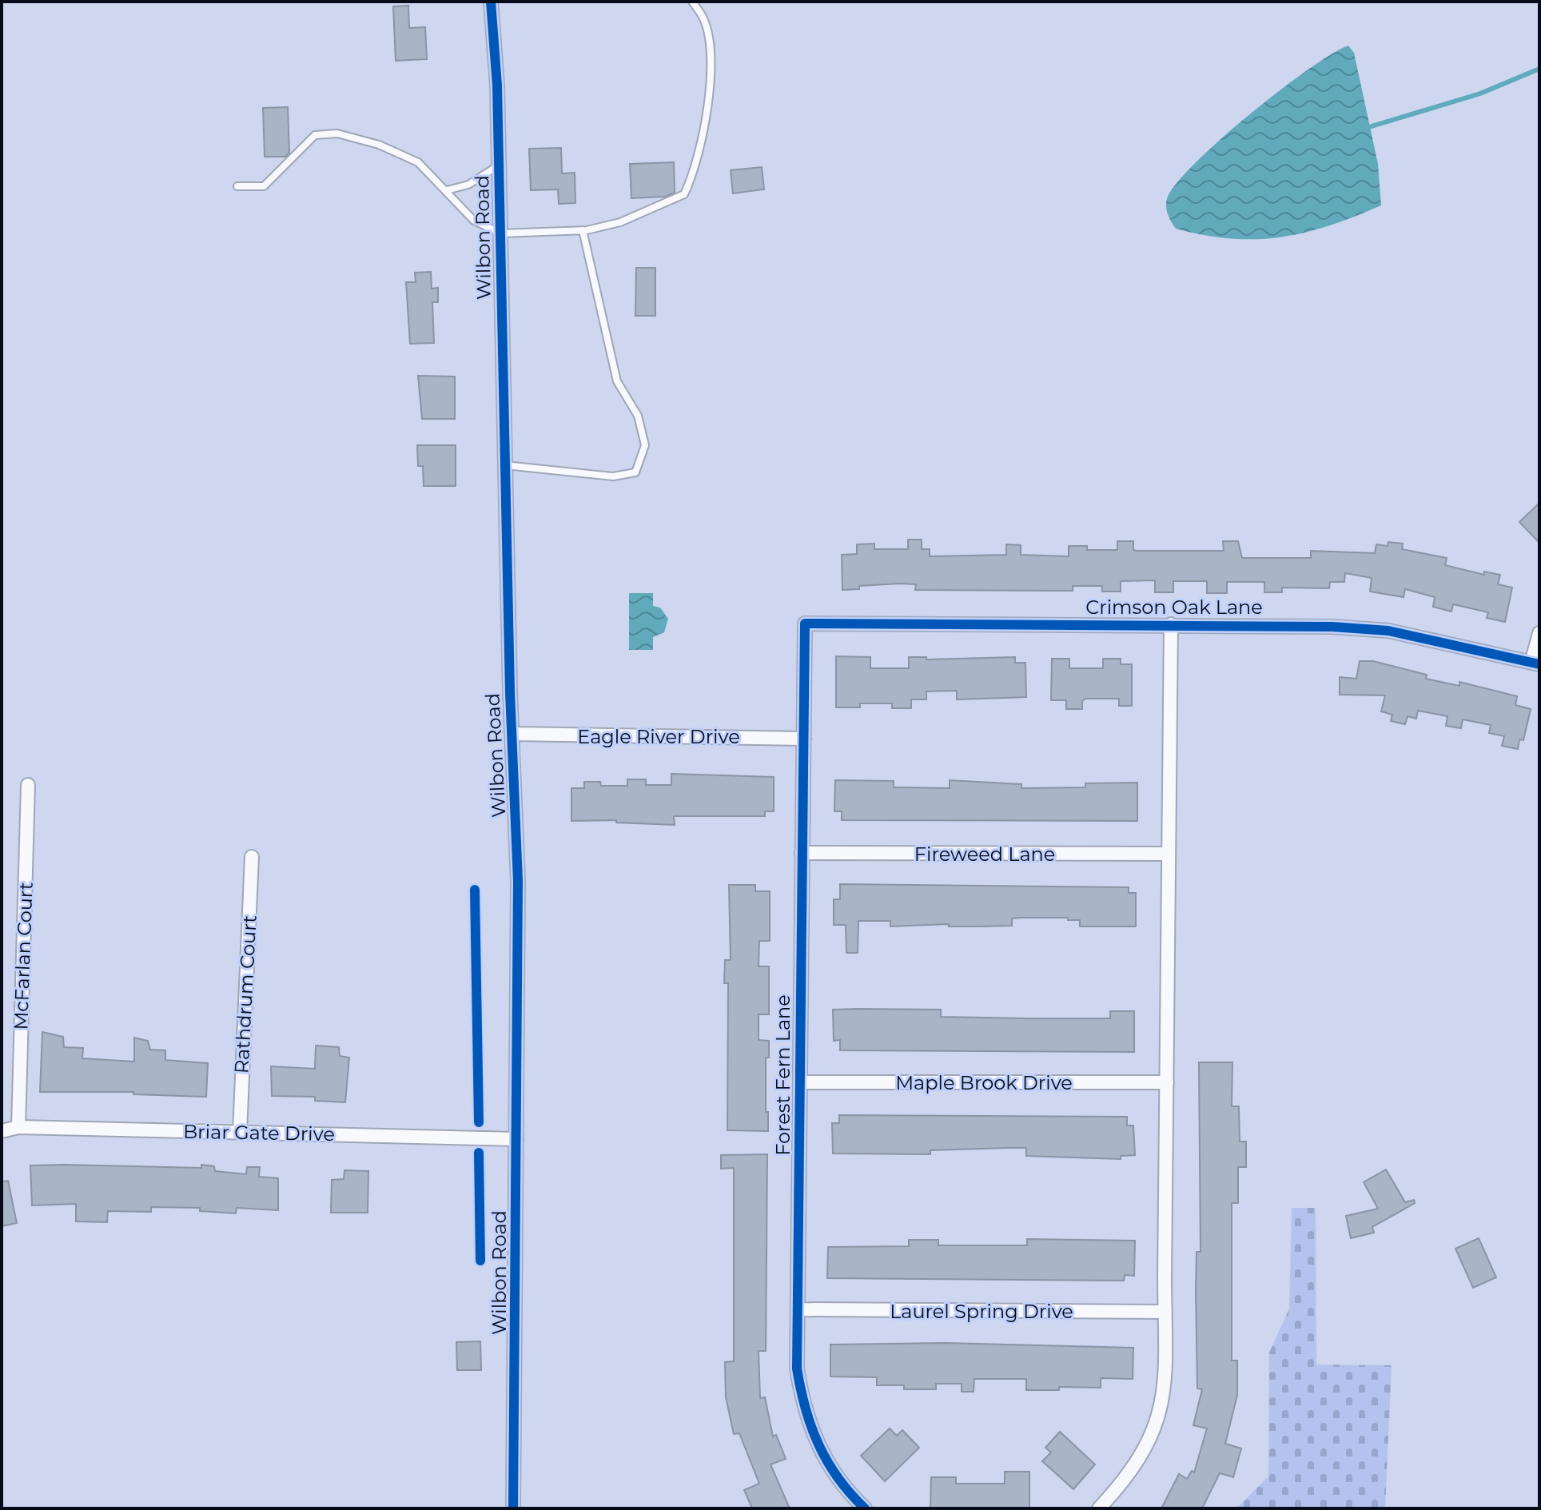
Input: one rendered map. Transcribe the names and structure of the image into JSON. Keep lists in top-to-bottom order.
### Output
{
  "streets": {
    "street": [
      "Wilbon Road",
      "Crimson Oak Lane",
      "Eagle River Drive",
      "Fireweed Lane",
      "McFarlan Court",
      "Rathdrum Court",
      "Forest Fern Lane",
      "Maple Brook Drive",
      "Briar Gate Drive",
      "Laurel Spring Drive"
    ]
  },
  "crossings": [
    ["Wilbon Road", "Eagle River Drive"],
    ["Wilbon Road", "Briar Gate Drive"],
    ["Crimson Oak Lane", "Forest Fern Lane"],
    ["Eagle River Drive", "Forest Fern Lane"],
    ["Fireweed Lane", "Forest Fern Lane"],
    ["McFarlan Court", "Briar Gate Drive"],
    ["Rathdrum Court", "Briar Gate Drive"],
    ["Forest Fern Lane", "Maple Brook Drive"],
    ["Forest Fern Lane", "Laurel Spring Drive"]
  ]
}
